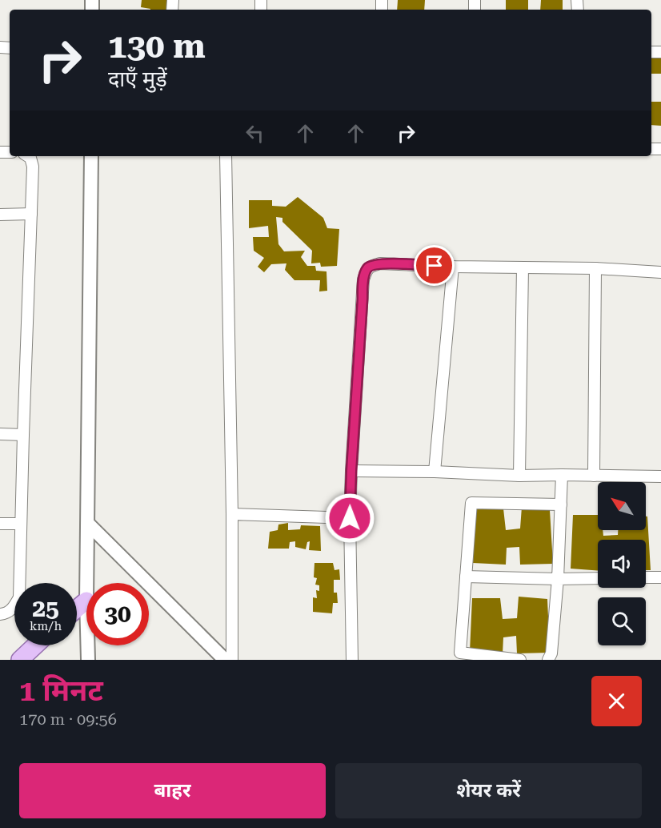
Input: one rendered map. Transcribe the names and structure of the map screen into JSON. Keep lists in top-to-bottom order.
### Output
{
  "north": "top left",
  "page": {
    "turn": ["130 m", "दाएँ मुड़ें"],
    "speed": "25 km/h",
    "limit": "30",
    "heading": ["1 मिनट", "170 m · 09:56"],
    "buttons": ["बाहर", "शेयर करें"]
  }
}
